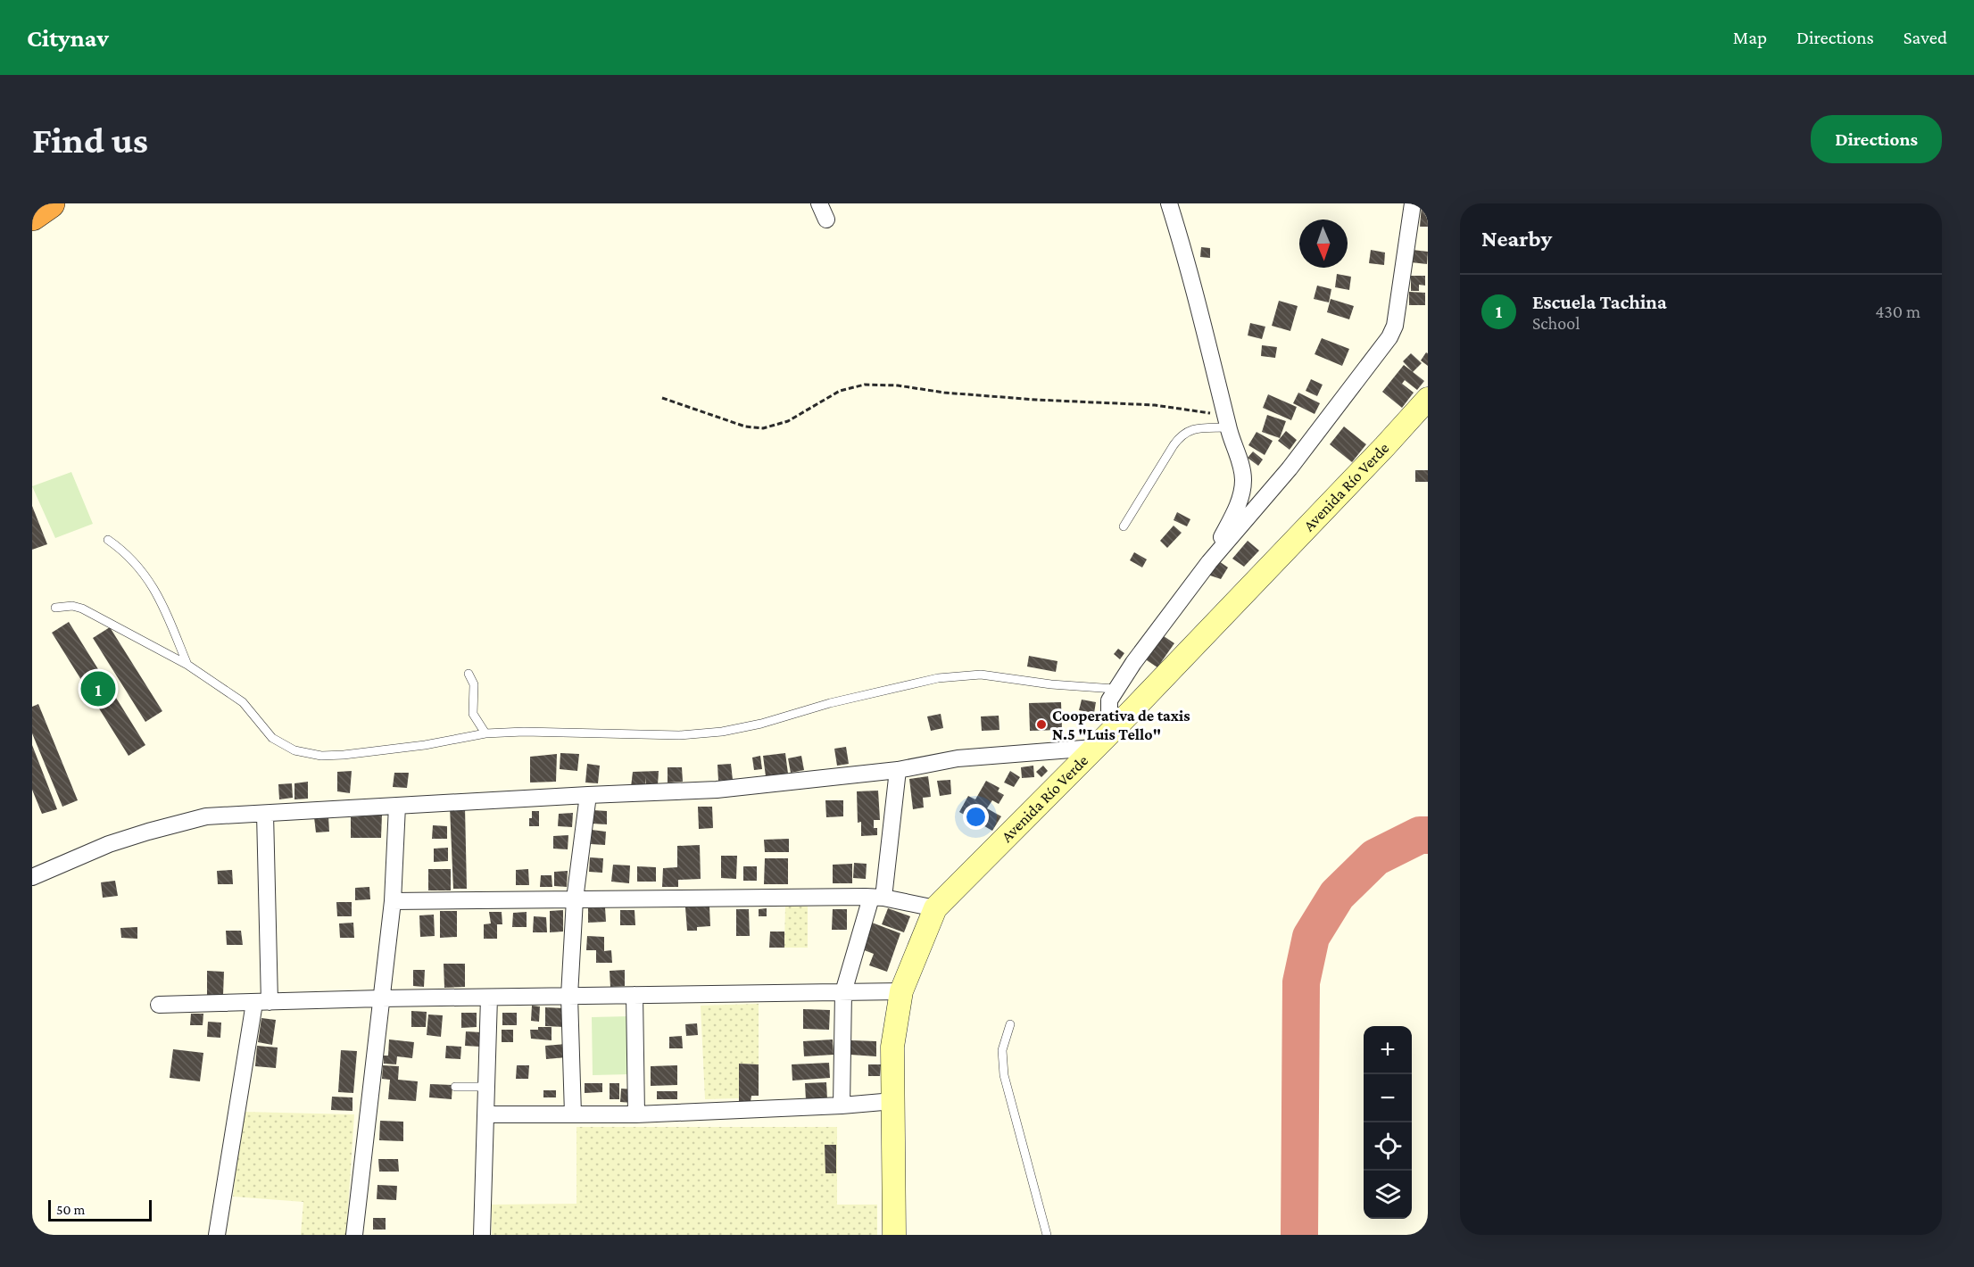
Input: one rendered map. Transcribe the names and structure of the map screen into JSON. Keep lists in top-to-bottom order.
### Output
{
  "streets": {
    "main road": ["Avenida Río Verde"]
  },
  "places": ["Cooperativa de taxis N.5 \"Luis Tello\""],
  "scale_bar": "50 m",
  "north": "bottom",
  "page": {
    "header": "Citynav",
    "nav": ["Map", "Directions", "Saved"],
    "buttons": "Directions",
    "title": "Find us",
    "heading": "Nearby",
    "list": [
      {
        "mark": "1",
        "name": "Escuela Tachina",
        "note": "School",
        "value": "430 m"
      }
    ],
    "pins": "1",
    "map_buttons": ["+", "−"],
    "scale": "50 m"
  }
}
